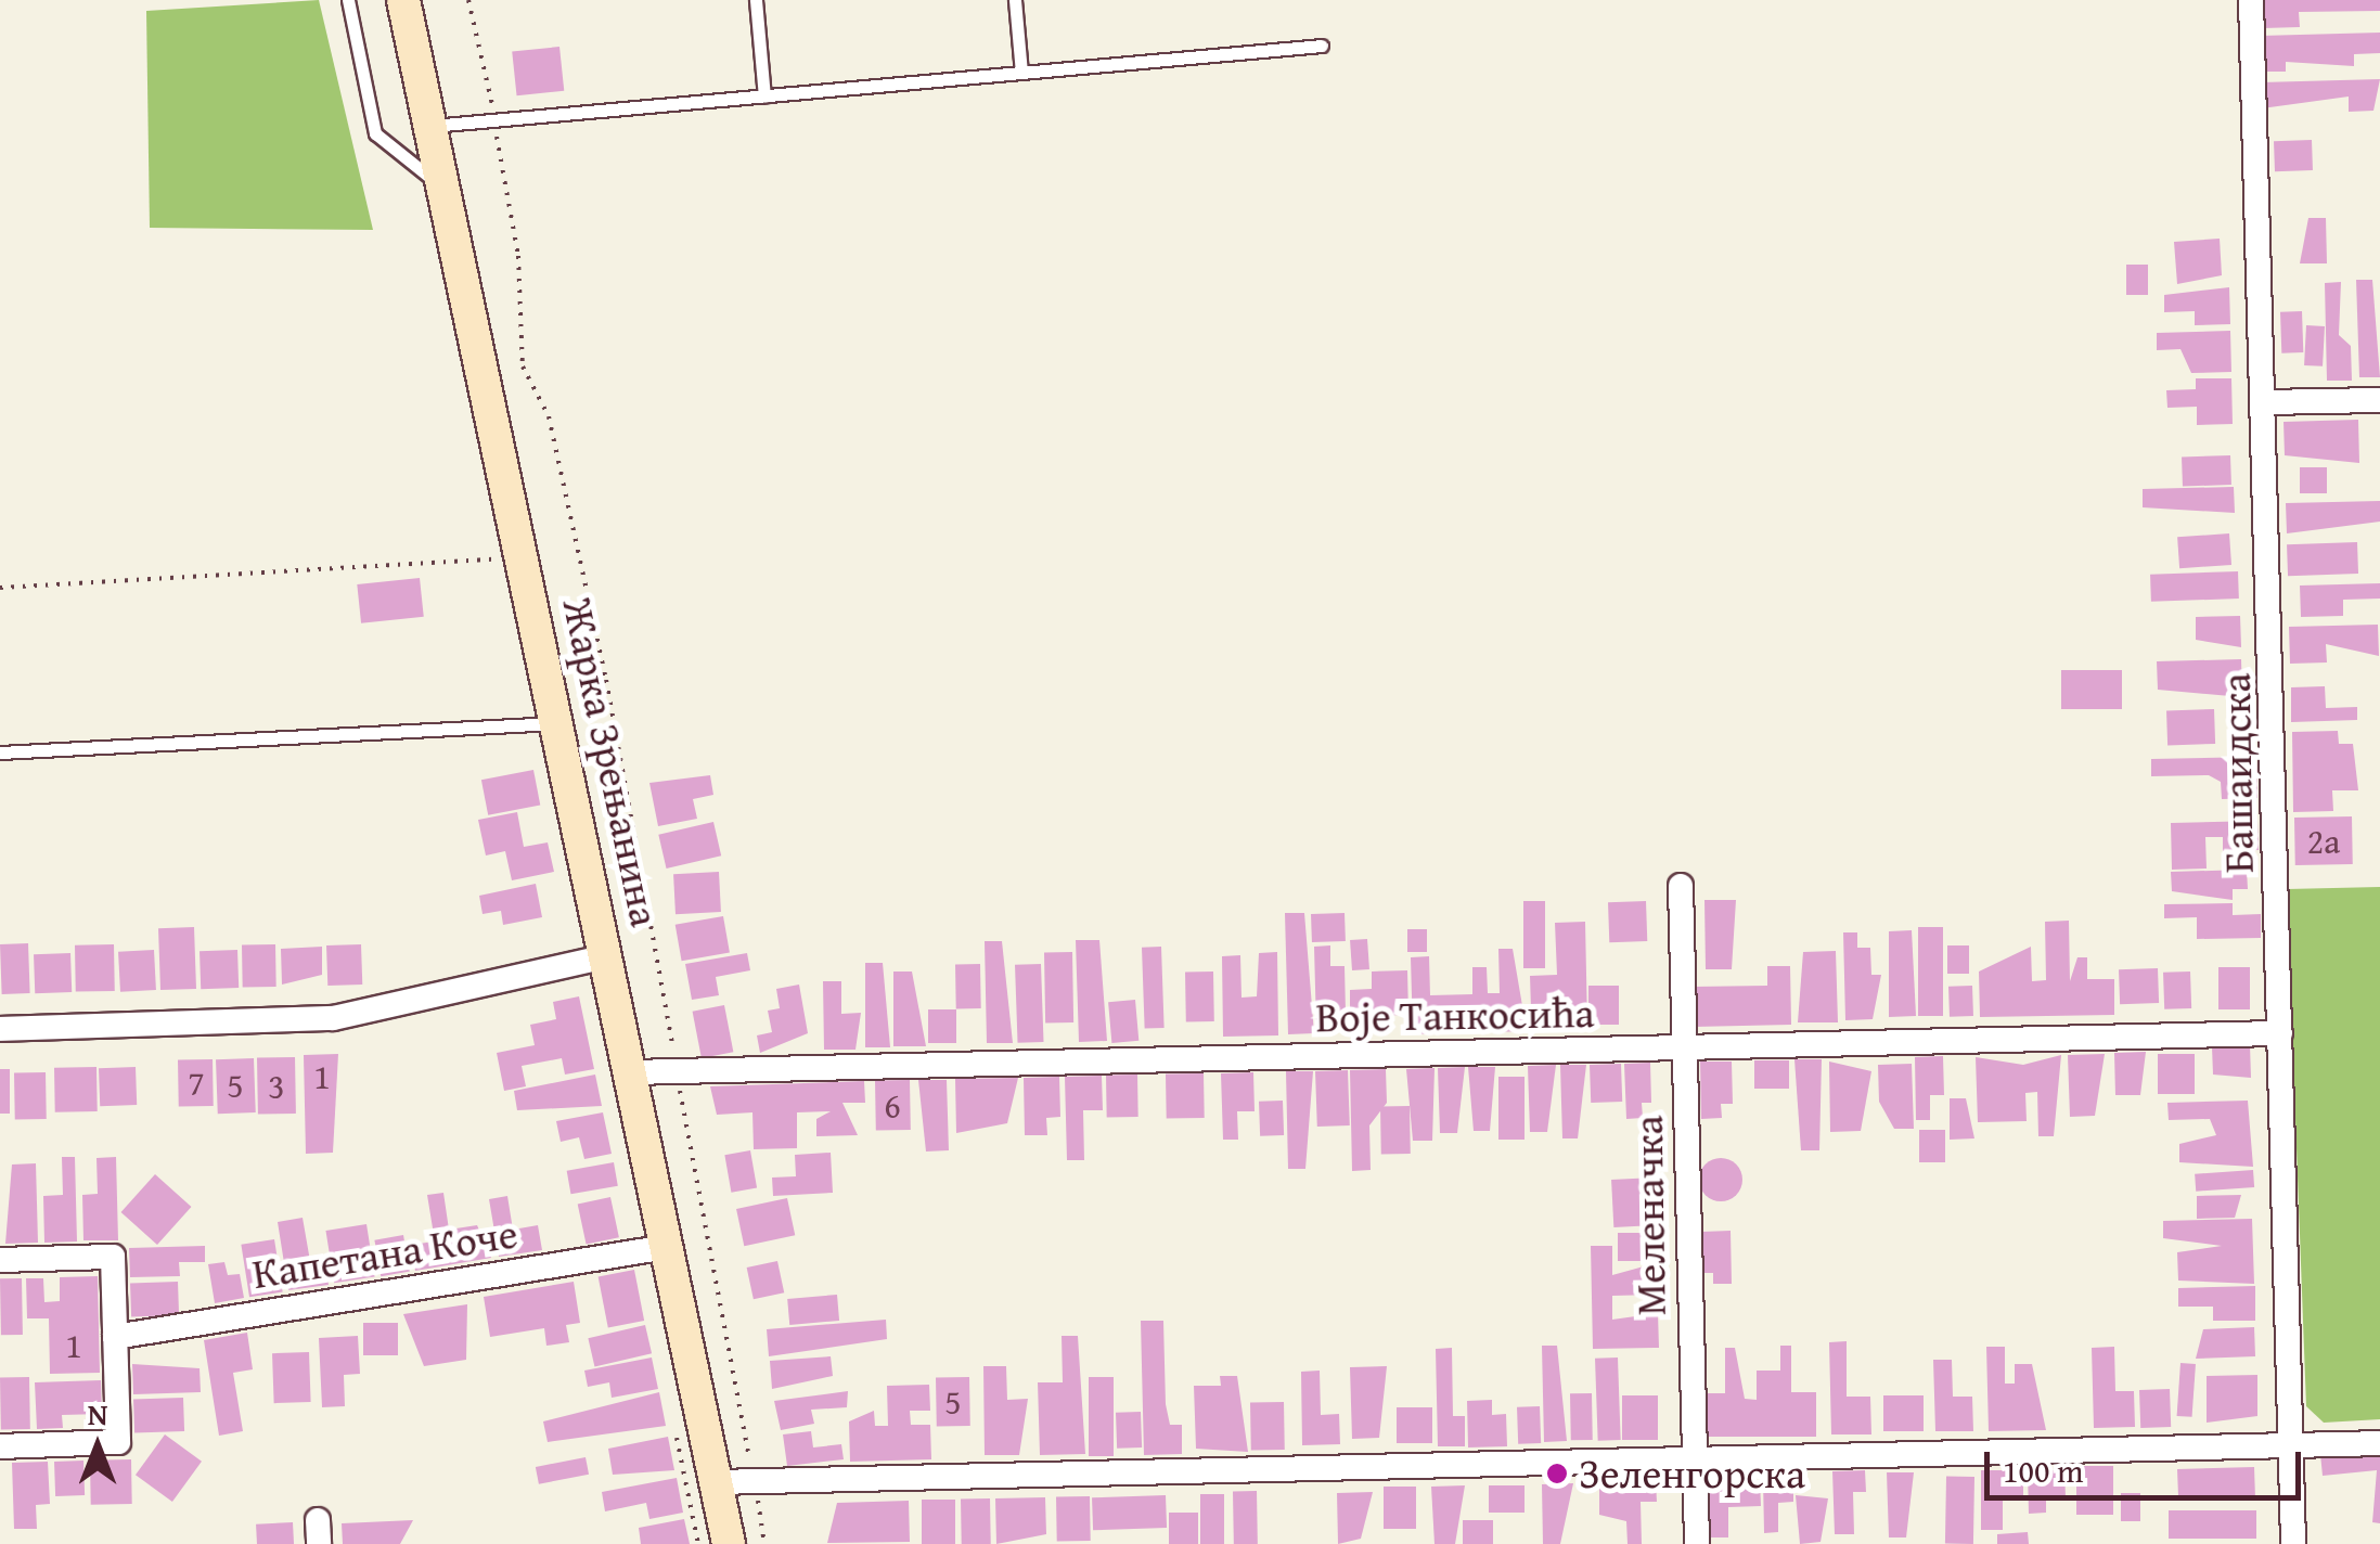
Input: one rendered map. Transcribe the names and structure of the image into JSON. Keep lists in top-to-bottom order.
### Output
{
  "streets": {
    "main road": ["Жарка Зрењанина"],
    "street": [
      "Башаидска",
      "Воје Танкосића",
      "Меленачка",
      "Капетана Коче"
    ]
  },
  "crossings": [
    ["Жарка Зрењанина", "Воје Танкосића"],
    ["Жарка Зрењанина", "Капетана Коче"],
    ["Башаидска", "Воје Танкосића"],
    ["Воје Танкосића", "Меленачка"]
  ],
  "places": ["Зеленгорска"],
  "house_numbers": [
    "2a",
    "1",
    "7",
    "5",
    "3",
    "6",
    "1",
    "5"
  ],
  "scale_bar": "100 m",
  "north": "top"
}
